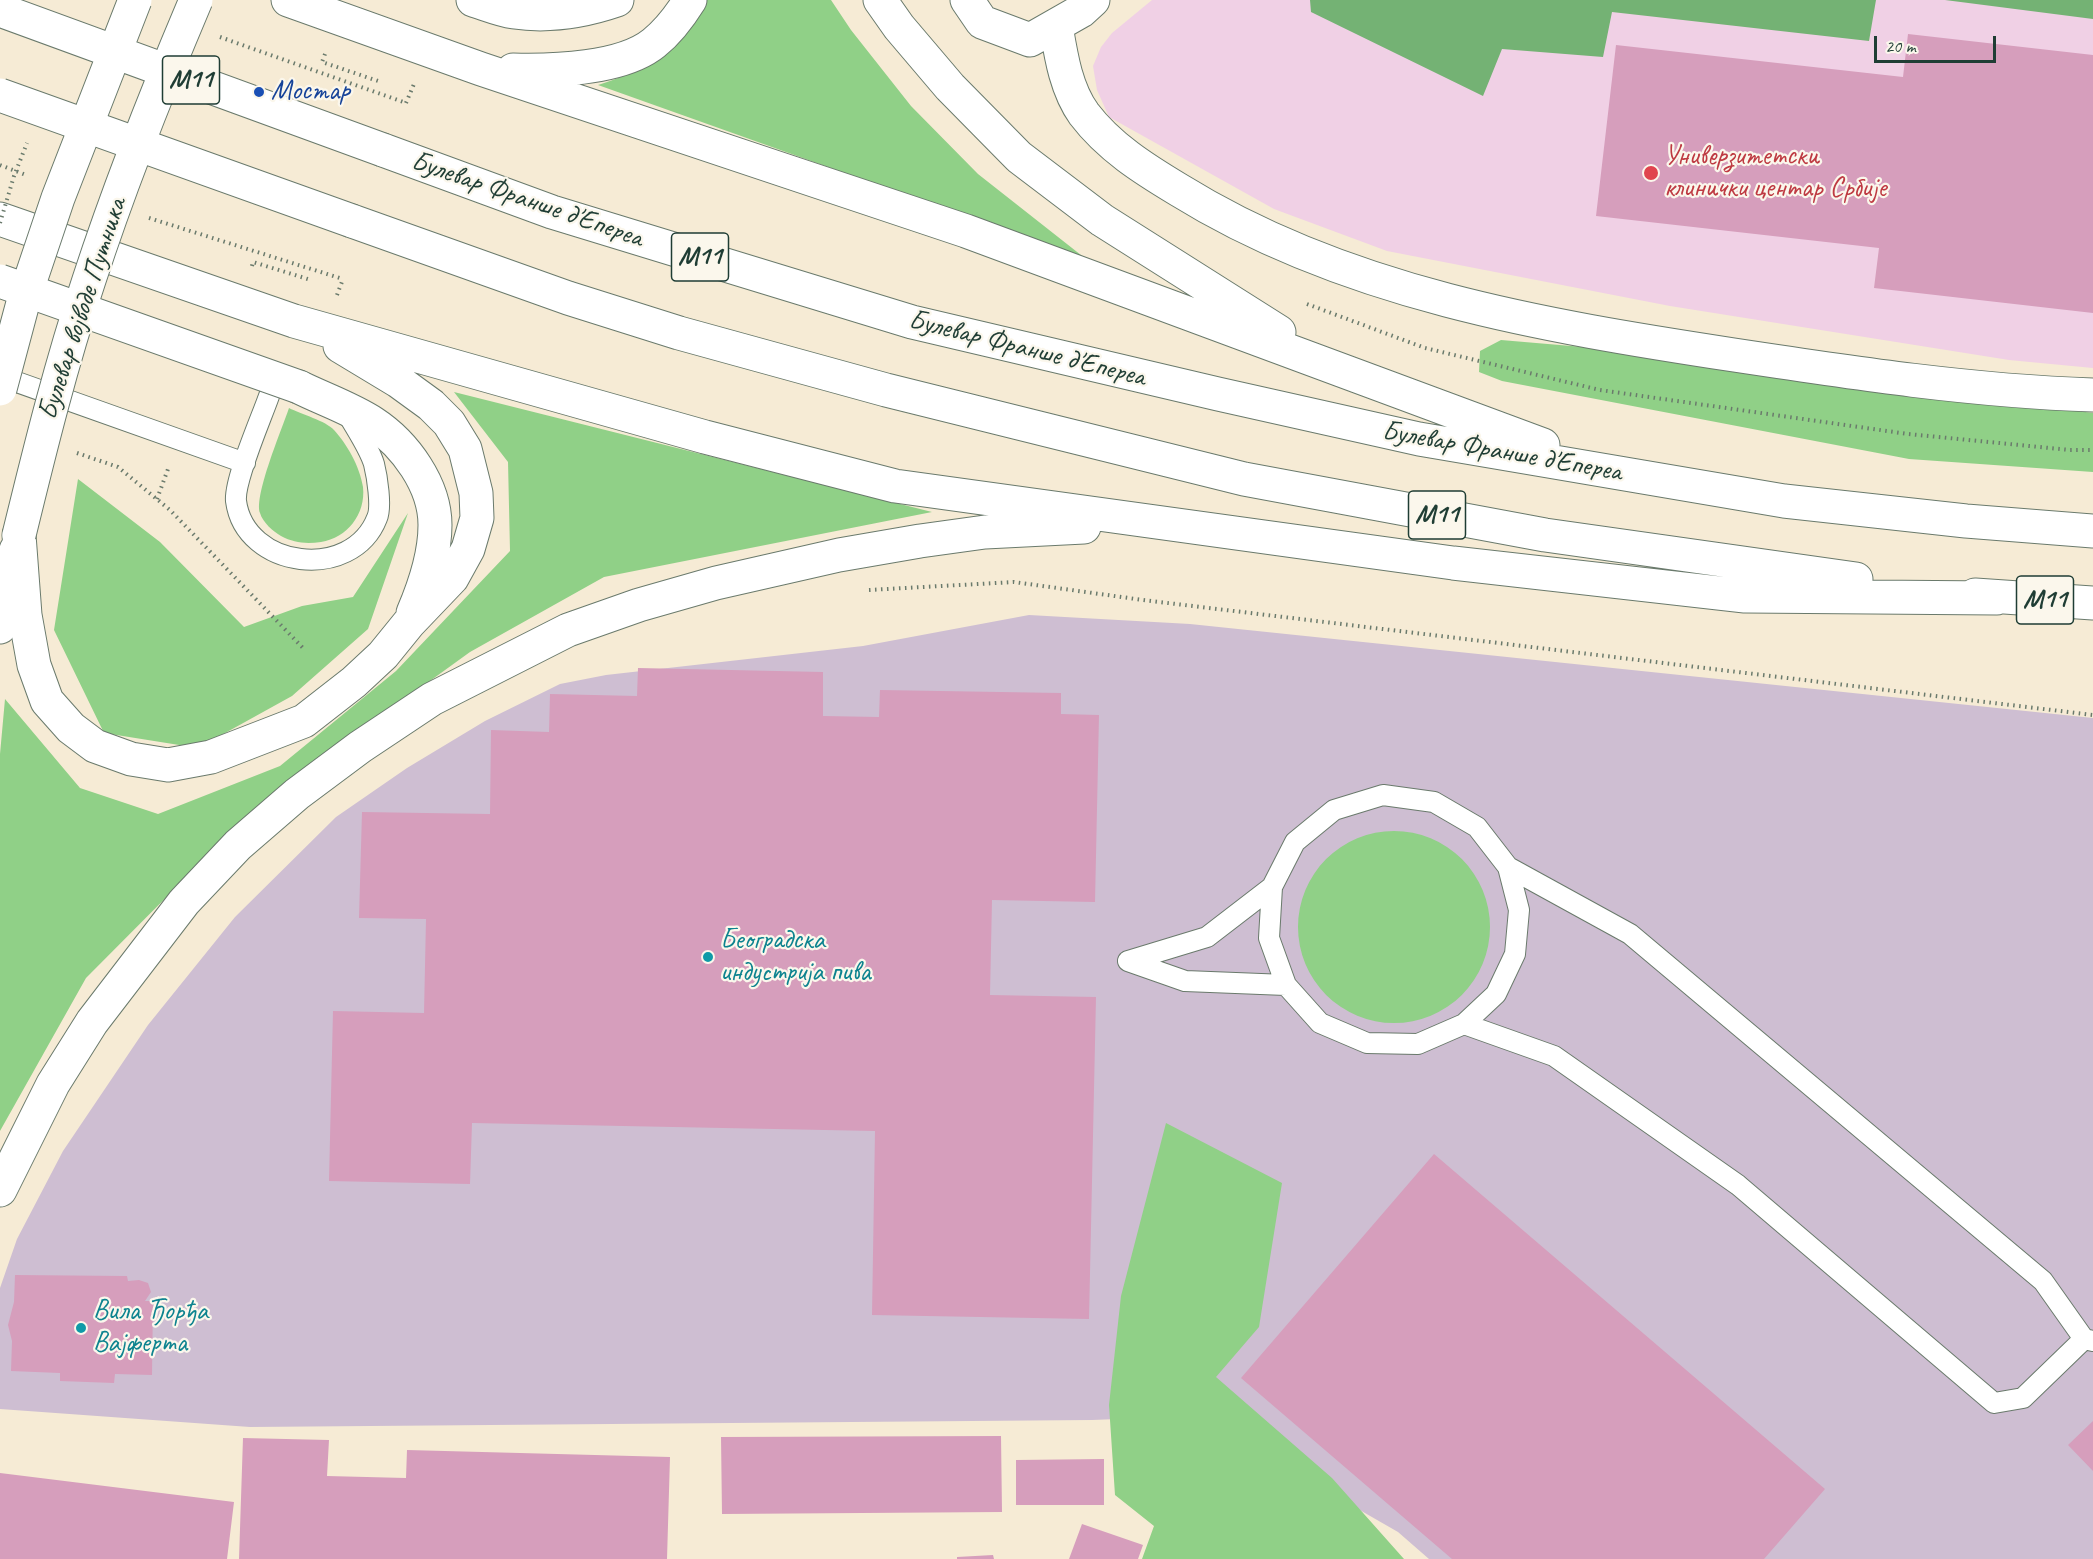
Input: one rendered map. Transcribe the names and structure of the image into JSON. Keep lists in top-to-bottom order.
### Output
{
  "streets": {
    "main road": ["M11", "Булевар Франше д'Епереа", "Булевар војводе Путника"]
  },
  "places": [
    "Мостар",
    "Универзитетски клинички центар Србије",
    "Београдска индустрија пива",
    "Вила Ђорђа Вајферта"
  ],
  "scale_bar": "20 m"
}
